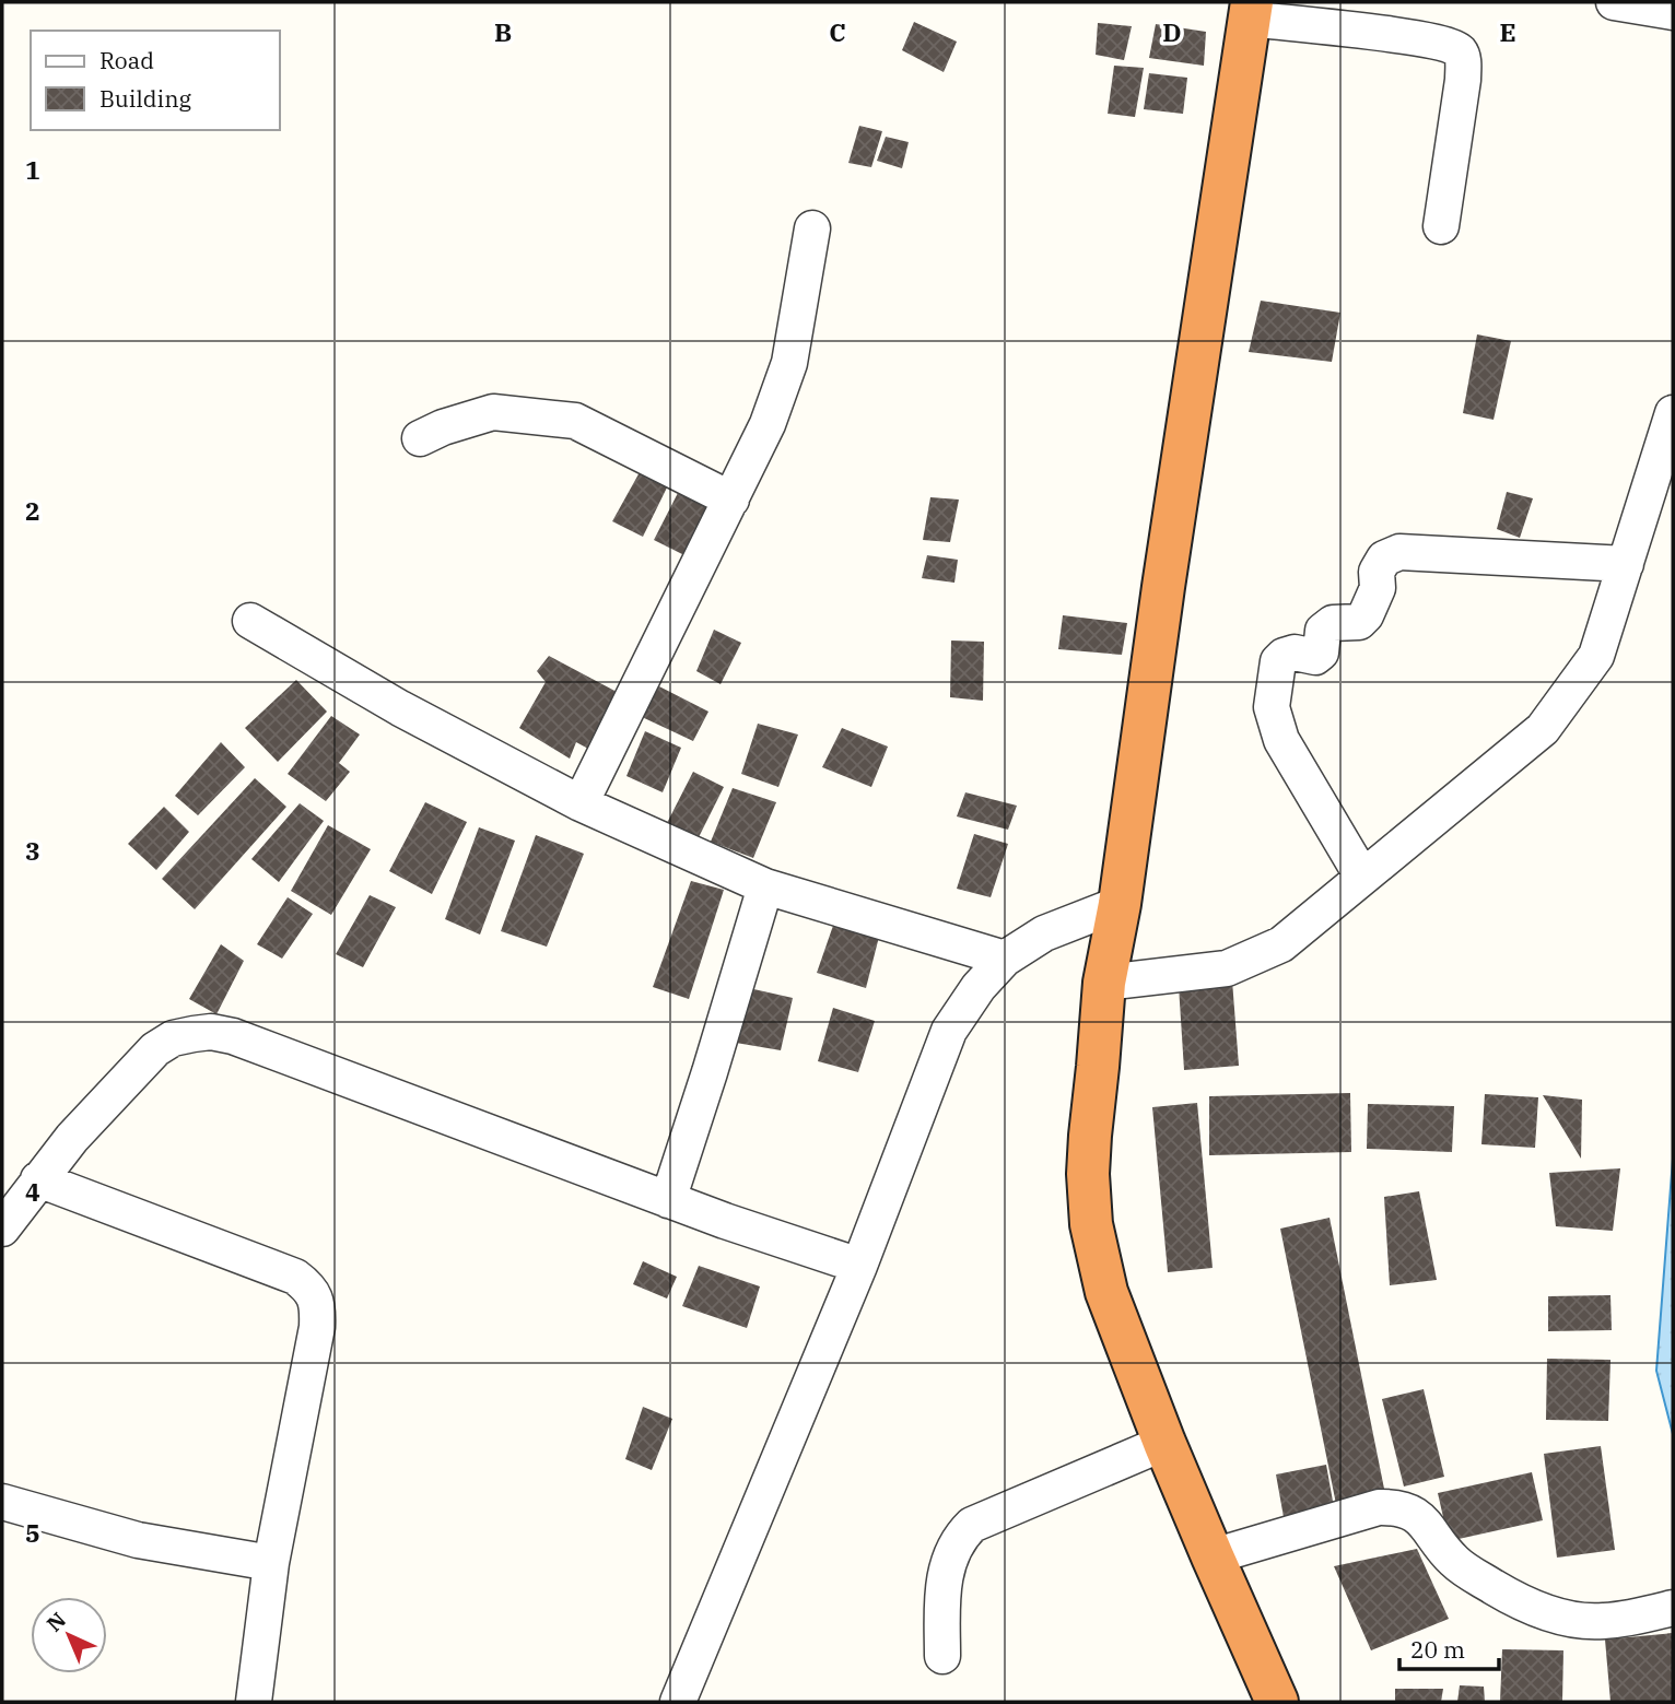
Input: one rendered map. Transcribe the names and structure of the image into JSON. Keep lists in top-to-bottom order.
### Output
{
  "legend": ["Road", "Building"],
  "scale_bar": "20 m",
  "north": "top left",
  "grid": {
    "columns": [
      "B",
      "C",
      "D",
      "E"
    ],
    "rows": [
      "1",
      "2",
      "3",
      "4",
      "5"
    ]
  }
}
